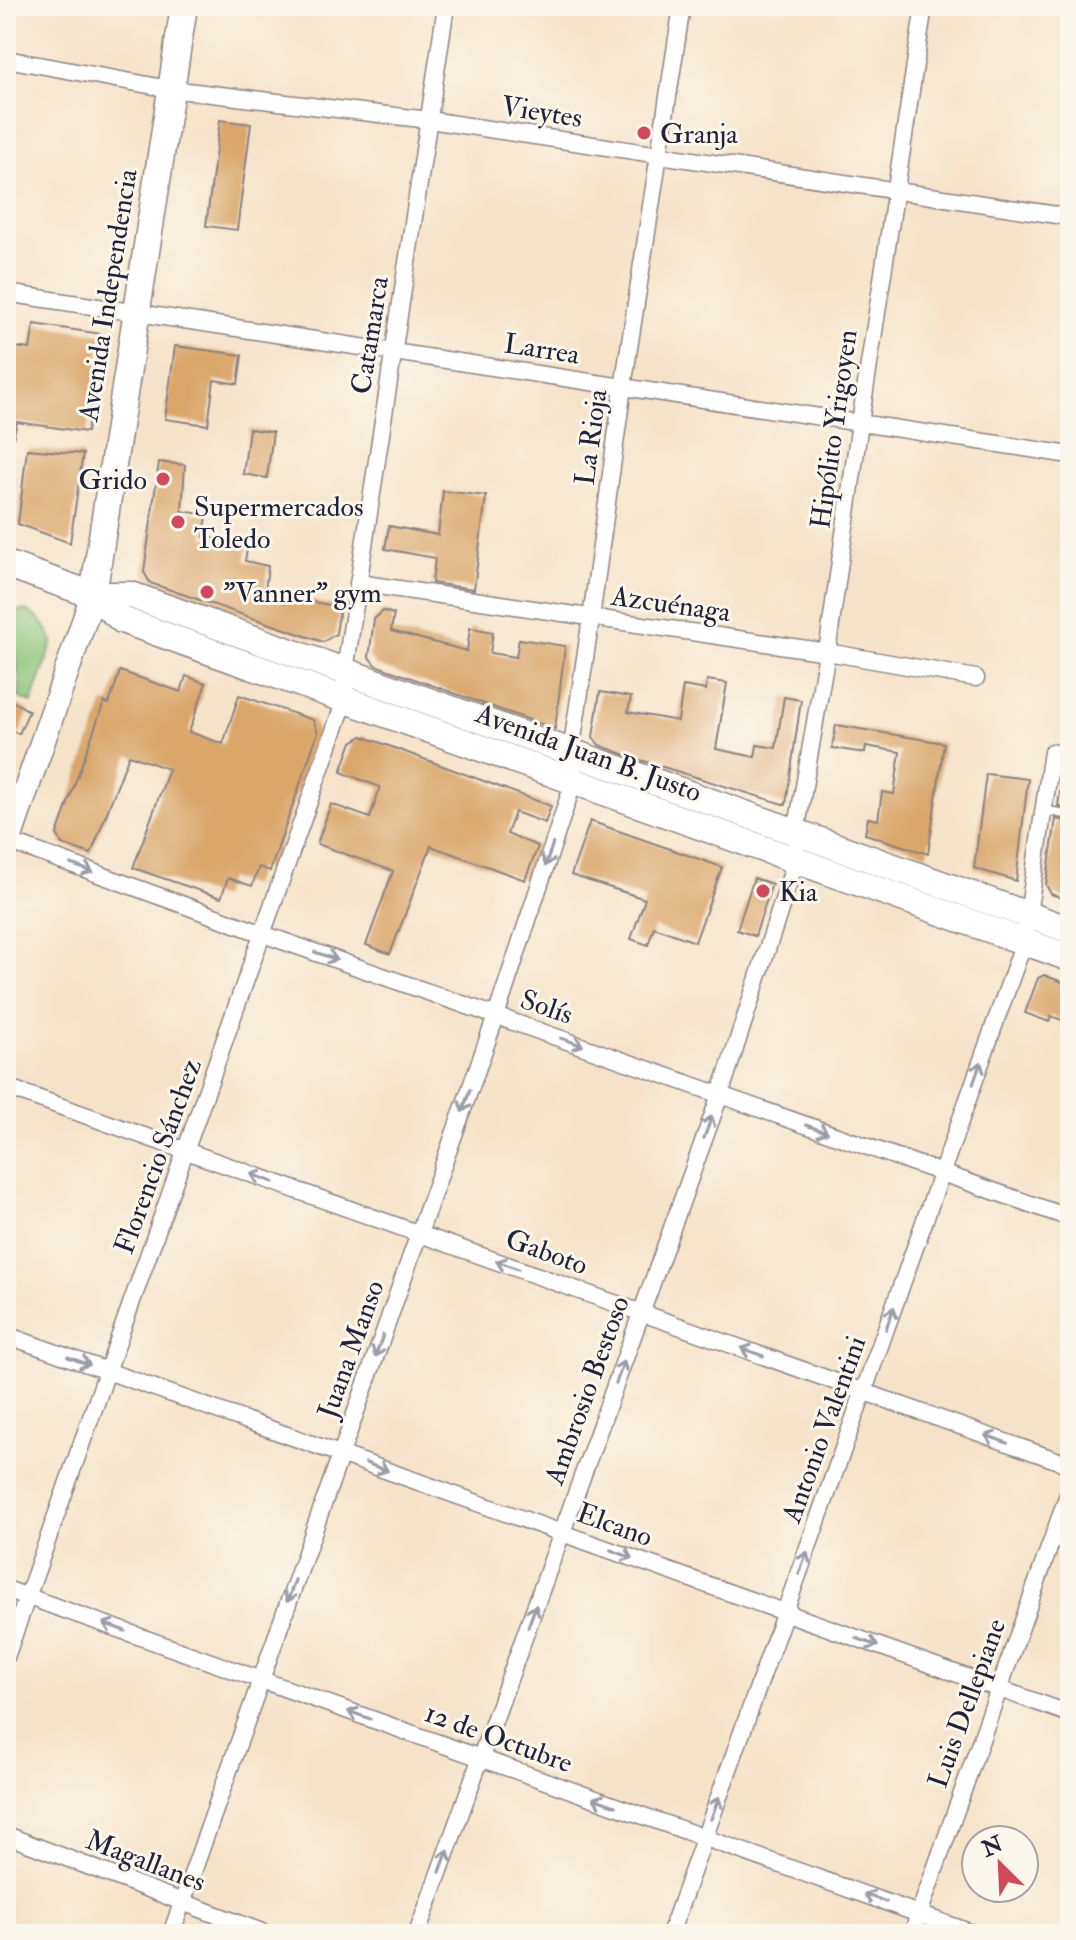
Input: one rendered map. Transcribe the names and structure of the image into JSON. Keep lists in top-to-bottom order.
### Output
{
  "streets": {
    "main road": ["Avenida Independencia", "Avenida Juan B. Justo"],
    "street": [
      "Vieytes",
      "Catamarca",
      "Larrea",
      "Hipólito Yrigoyen",
      "La Rioja",
      "Azcuénaga",
      "Solís",
      "Florencio Sánchez",
      "Gaboto",
      "Juana Manso",
      "Ambrosio Bestoso",
      "Antonio Valentini",
      "Elcano",
      "Luis Dellepiane",
      "12 de Octubre",
      "Magallanes"
    ]
  },
  "crossings": [
    ["Vieytes", "Avenida Independencia"],
    ["Vieytes", "Catamarca"],
    ["Vieytes", "Hipólito Yrigoyen"],
    ["Vieytes", "La Rioja"],
    ["Avenida Independencia", "Larrea"],
    ["Avenida Independencia", "Avenida Juan B. Justo"],
    ["Catamarca", "Larrea"],
    ["Catamarca", "Azcuénaga"],
    ["Catamarca", "Avenida Juan B. Justo"],
    ["Catamarca", "Florencio Sánchez"],
    ["Larrea", "Hipólito Yrigoyen"],
    ["Larrea", "La Rioja"],
    ["Hipólito Yrigoyen", "Azcuénaga"],
    ["Hipólito Yrigoyen", "Avenida Juan B. Justo"],
    ["Hipólito Yrigoyen", "Ambrosio Bestoso"],
    ["La Rioja", "Azcuénaga"],
    ["La Rioja", "Avenida Juan B. Justo"],
    ["La Rioja", "Juana Manso"],
    ["Avenida Juan B. Justo", "Florencio Sánchez"],
    ["Avenida Juan B. Justo", "Juana Manso"],
    ["Avenida Juan B. Justo", "Ambrosio Bestoso"],
    ["Avenida Juan B. Justo", "Antonio Valentini"],
    ["Solís", "Florencio Sánchez"],
    ["Solís", "Juana Manso"],
    ["Solís", "Ambrosio Bestoso"],
    ["Solís", "Antonio Valentini"],
    ["Florencio Sánchez", "Gaboto"],
    ["Florencio Sánchez", "Elcano"],
    ["Florencio Sánchez", "12 de Octubre"],
    ["Gaboto", "Juana Manso"],
    ["Gaboto", "Ambrosio Bestoso"],
    ["Gaboto", "Antonio Valentini"],
    ["Juana Manso", "Elcano"],
    ["Juana Manso", "12 de Octubre"],
    ["Juana Manso", "Magallanes"],
    ["Ambrosio Bestoso", "Elcano"],
    ["Ambrosio Bestoso", "12 de Octubre"],
    ["Antonio Valentini", "Elcano"],
    ["Antonio Valentini", "12 de Octubre"],
    ["Elcano", "Luis Dellepiane"],
    ["Luis Dellepiane", "12 de Octubre"]
  ],
  "one_way": [
    "Solís",
    "Gaboto",
    "Juana Manso",
    "Ambrosio Bestoso",
    "Antonio Valentini",
    "Elcano",
    "12 de Octubre"
  ],
  "places": [
    "Granja",
    "Grido",
    "Supermercados Toledo",
    "\"Vanner\" gym",
    "Kia"
  ],
  "north": "top left"
}
